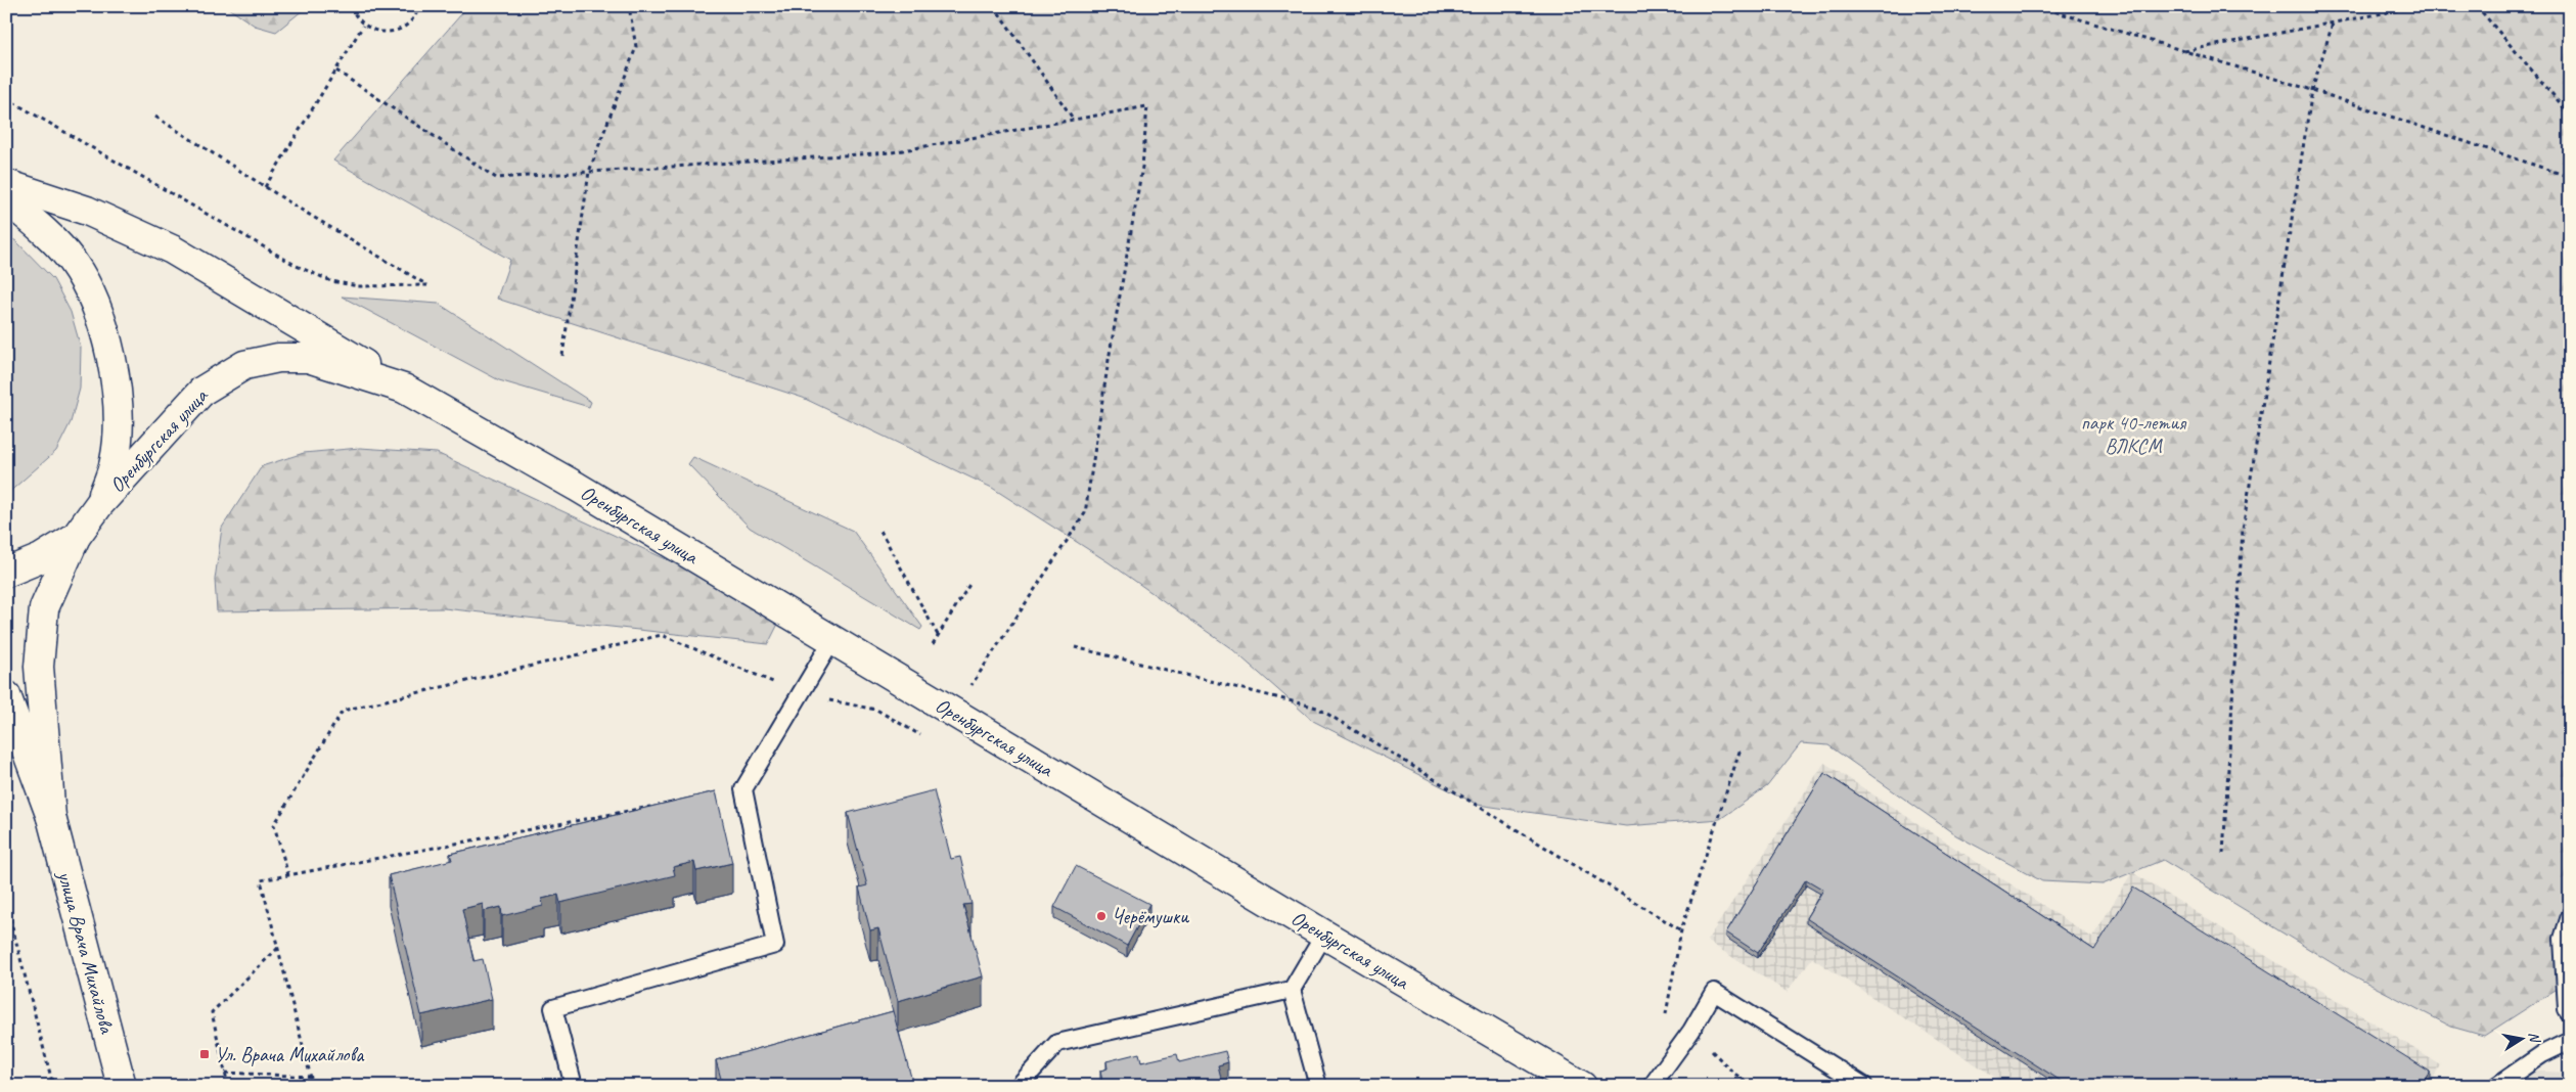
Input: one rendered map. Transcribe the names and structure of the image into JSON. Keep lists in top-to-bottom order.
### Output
{
  "streets": {
    "street": ["Оренбургская улица", "улица Врача Михайлова"]
  },
  "crossings": [
    ["Оренбургская улица", "улица Врача Михайлова"]
  ],
  "parks": ["парк 40-летия ВЛКСМ"],
  "places": {
    "other": ["Черёмушки"],
    "transit": ["Ул. Врача Михайлова"]
  },
  "north": "right"
}
